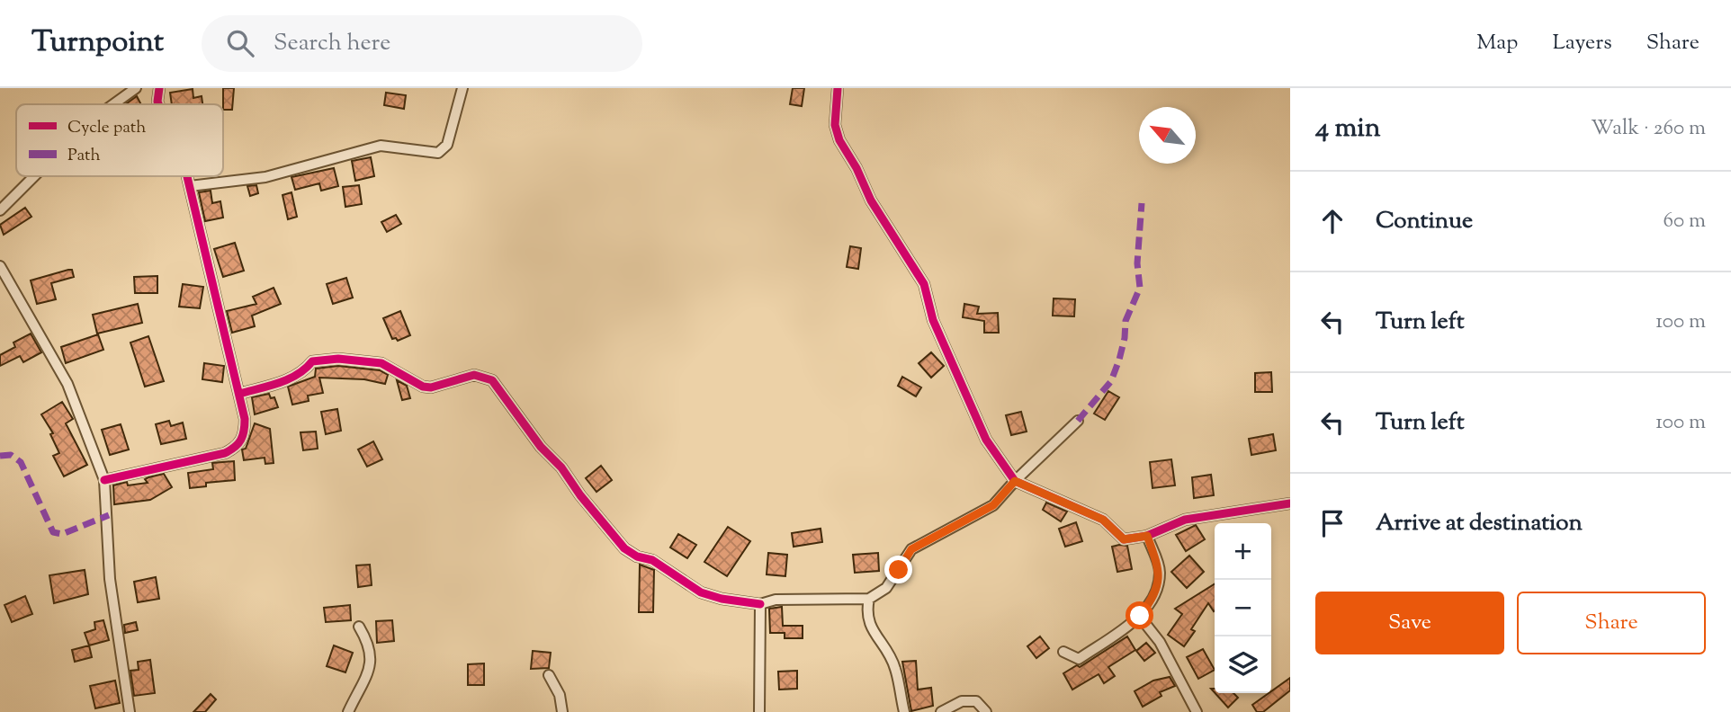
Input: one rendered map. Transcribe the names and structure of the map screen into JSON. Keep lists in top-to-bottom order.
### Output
{
  "legend": ["Cycle path", "Path"],
  "north": "top left",
  "page": {
    "header": "Turnpoint",
    "search": "Search here",
    "nav": ["Map", "Layers", "Share"],
    "heading": ["4 min", "Walk · 260 m"],
    "list": [
      ["Continue", "60 m"],
      ["Turn left", "100 m"],
      ["Turn left", "100 m"],
      "Arrive at destination"
    ],
    "map_buttons": ["+", "−"],
    "buttons": ["Save", "Share"]
  }
}
